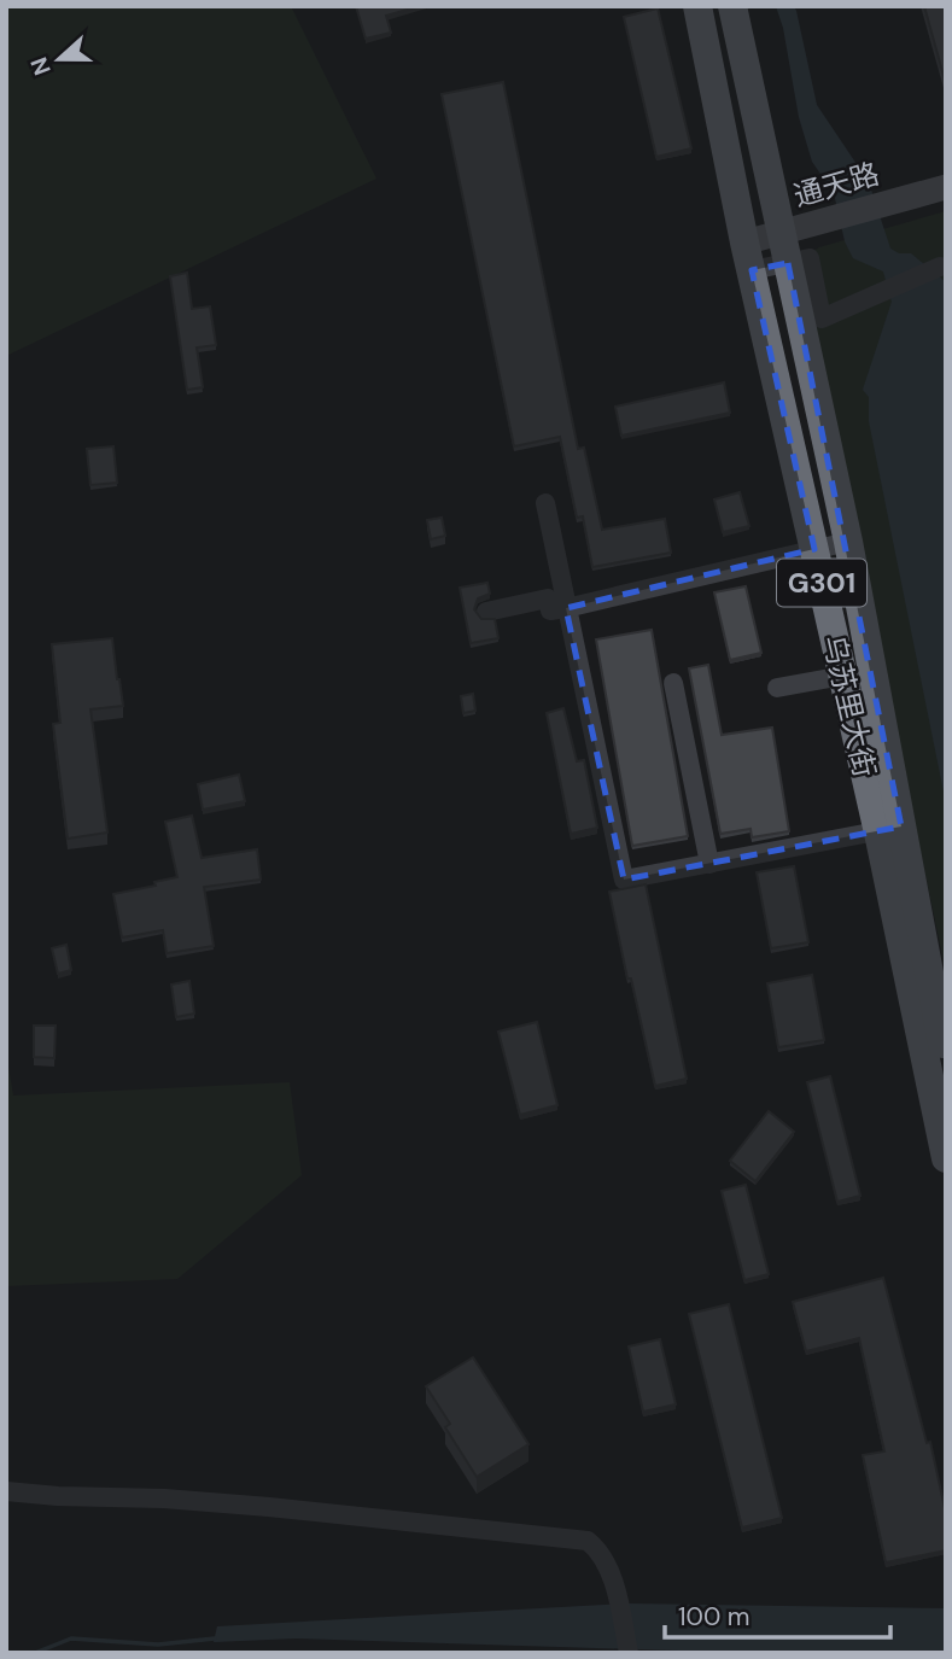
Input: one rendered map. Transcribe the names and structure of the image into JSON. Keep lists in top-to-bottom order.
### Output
{
  "streets": {
    "highway": ["G301", "乌苏里大街"],
    "main road": ["通天路"]
  },
  "crossings": [
    ["通天路", "乌苏里大街"]
  ],
  "scale_bar": "100 m",
  "north": "left"
}
